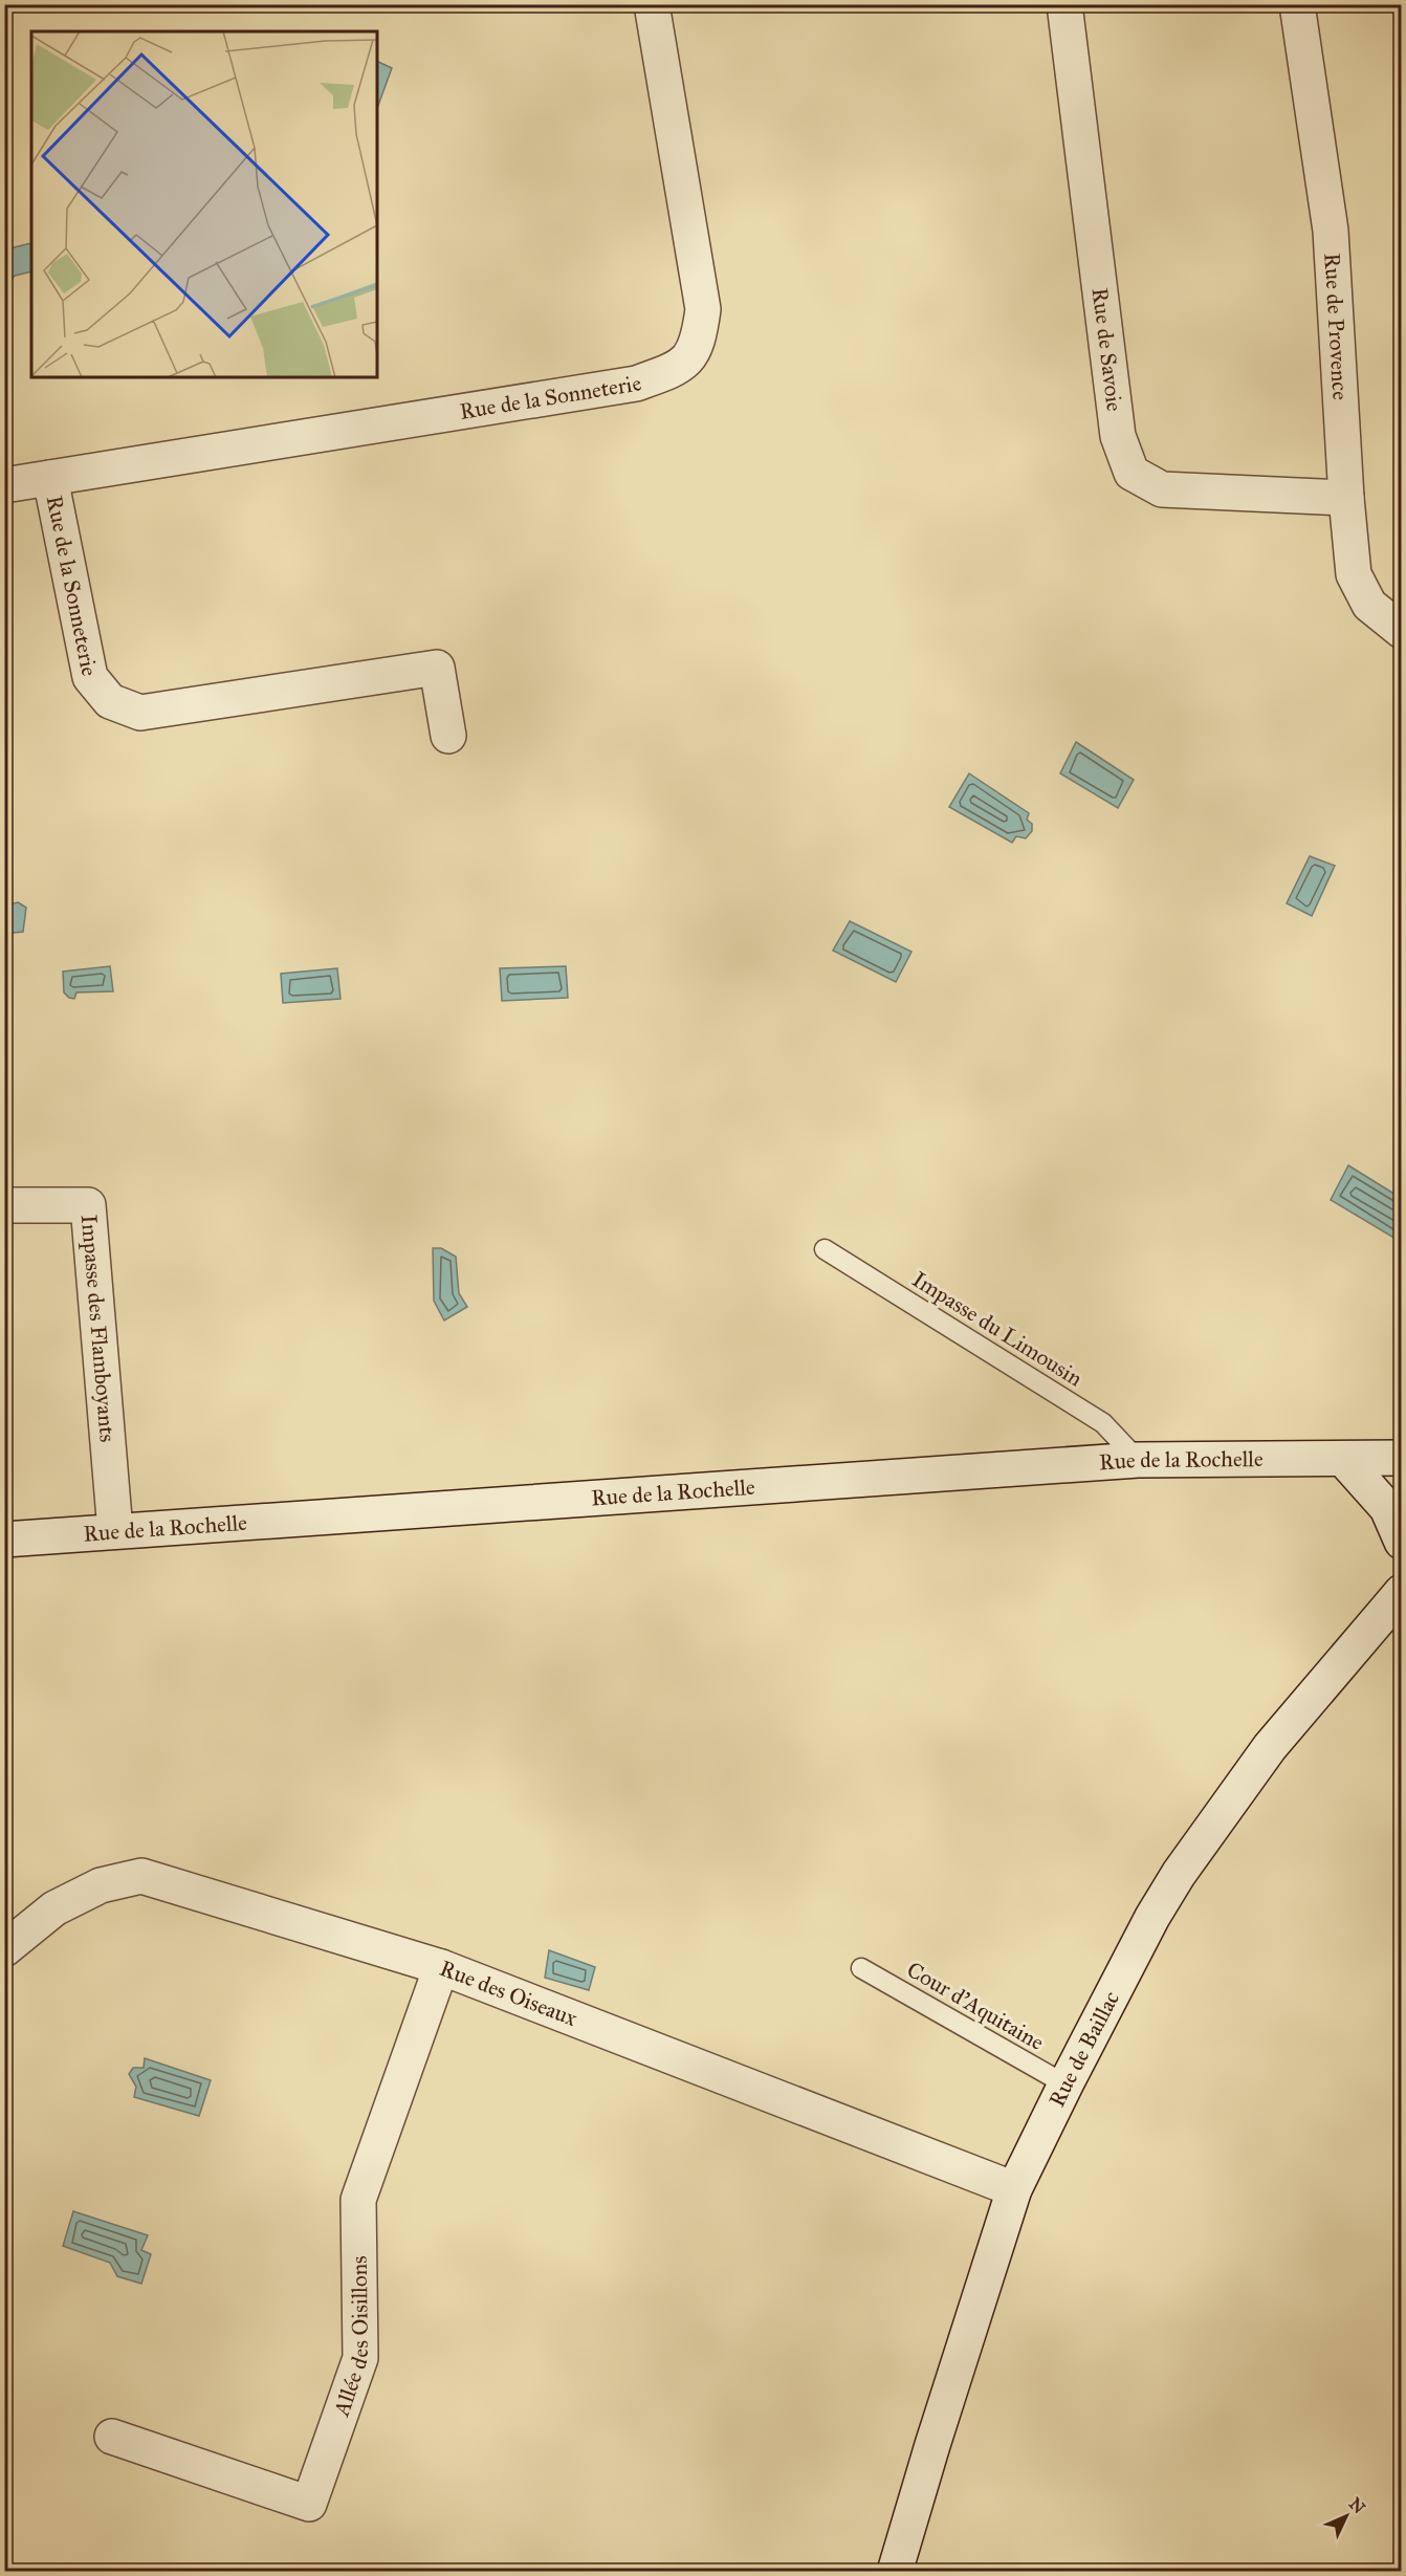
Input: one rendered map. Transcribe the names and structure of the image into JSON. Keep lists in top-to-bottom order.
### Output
{
  "streets": {
    "street": [
      "Rue de Provence",
      "Rue de Savoie",
      "Rue de la Sonneterie",
      "Impasse des Flamboyants",
      "Rue de la Rochelle",
      "Rue des Oiseaux",
      "Rue de Baillac",
      "Allée des Oisillons"
    ],
    "lane": ["Impasse du Limousin", "Cour d'Aquitaine"]
  },
  "crossings": [
    ["Rue de Provence", "Rue de Savoie"],
    ["Impasse des Flamboyants", "Rue de la Rochelle"],
    ["Impasse du Limousin", "Rue de la Rochelle"],
    ["Rue des Oiseaux", "Rue de Baillac"],
    ["Rue des Oiseaux", "Allée des Oisillons"],
    ["Cour d'Aquitaine", "Rue de Baillac"]
  ],
  "north": "top right"
}
